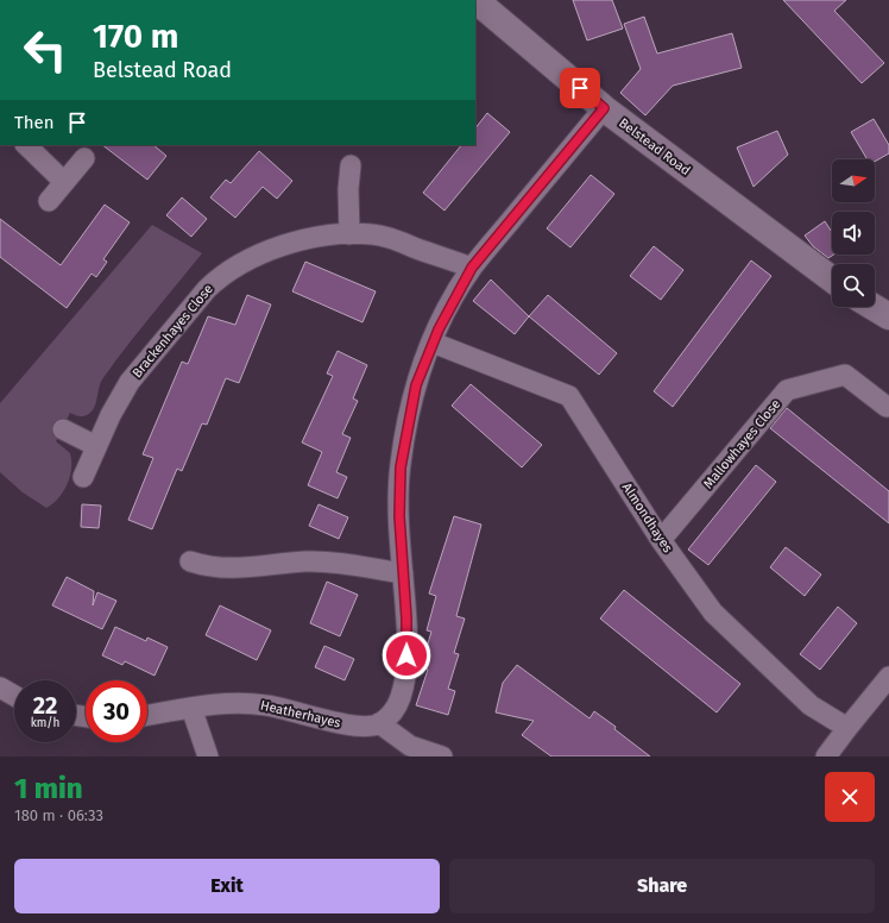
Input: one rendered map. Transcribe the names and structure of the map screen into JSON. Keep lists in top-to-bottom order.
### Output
{
  "streets": {
    "street": [
      "Belstead Road",
      "Brackenhayes Close",
      "Mallowhayes Close",
      "Almondhayes",
      "Heatherhayes"
    ]
  },
  "crossings": [
    ["Mallowhayes Close", "Almondhayes"]
  ],
  "north": "right",
  "page": {
    "turn": ["170 m", "Belstead Road"],
    "then": "Then",
    "speed": "22 km/h",
    "limit": "30",
    "heading": ["1 min", "180 m · 06:33"],
    "buttons": ["Exit", "Share"]
  }
}
